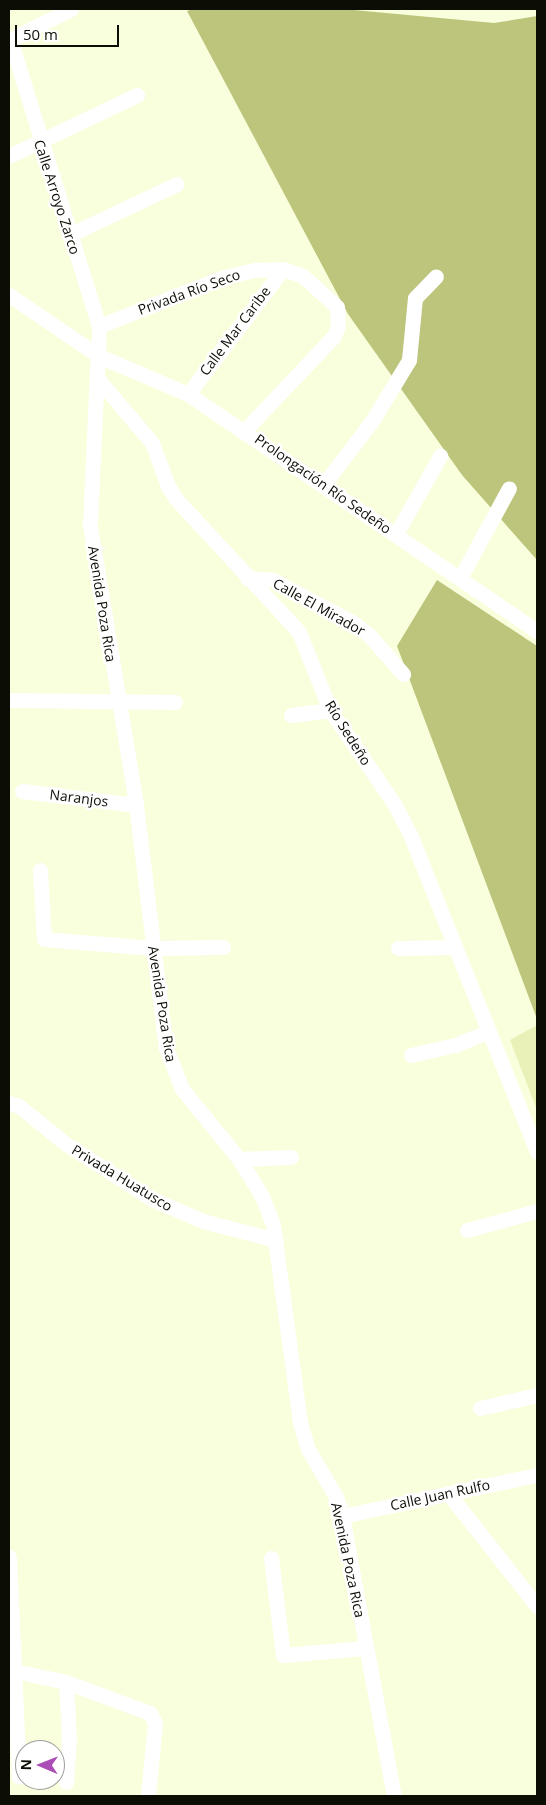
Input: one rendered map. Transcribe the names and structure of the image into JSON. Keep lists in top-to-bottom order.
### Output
{
  "streets": {
    "street": [
      "Calle Arroyo Zarco",
      "Privada Río Seco",
      "Calle Mar Caribe",
      "Prolongación Río Sedeño",
      "Avenida Poza Rica",
      "Calle El Mirador",
      "Río Sedeño",
      "Naranjos",
      "Privada Huatusco",
      "Calle Juan Rulfo"
    ]
  },
  "crossings": [
    ["Calle Arroyo Zarco", "Privada Río Seco"],
    ["Calle Arroyo Zarco", "Prolongación Río Sedeño"],
    ["Privada Río Seco", "Calle Mar Caribe"],
    ["Calle Mar Caribe", "Prolongación Río Sedeño"],
    ["Avenida Poza Rica", "Río Sedeño"],
    ["Avenida Poza Rica", "Naranjos"],
    ["Avenida Poza Rica", "Privada Huatusco"],
    ["Avenida Poza Rica", "Calle Juan Rulfo"],
    ["Calle El Mirador", "Río Sedeño"]
  ],
  "scale_bar": "50 m",
  "north": "left"
}
